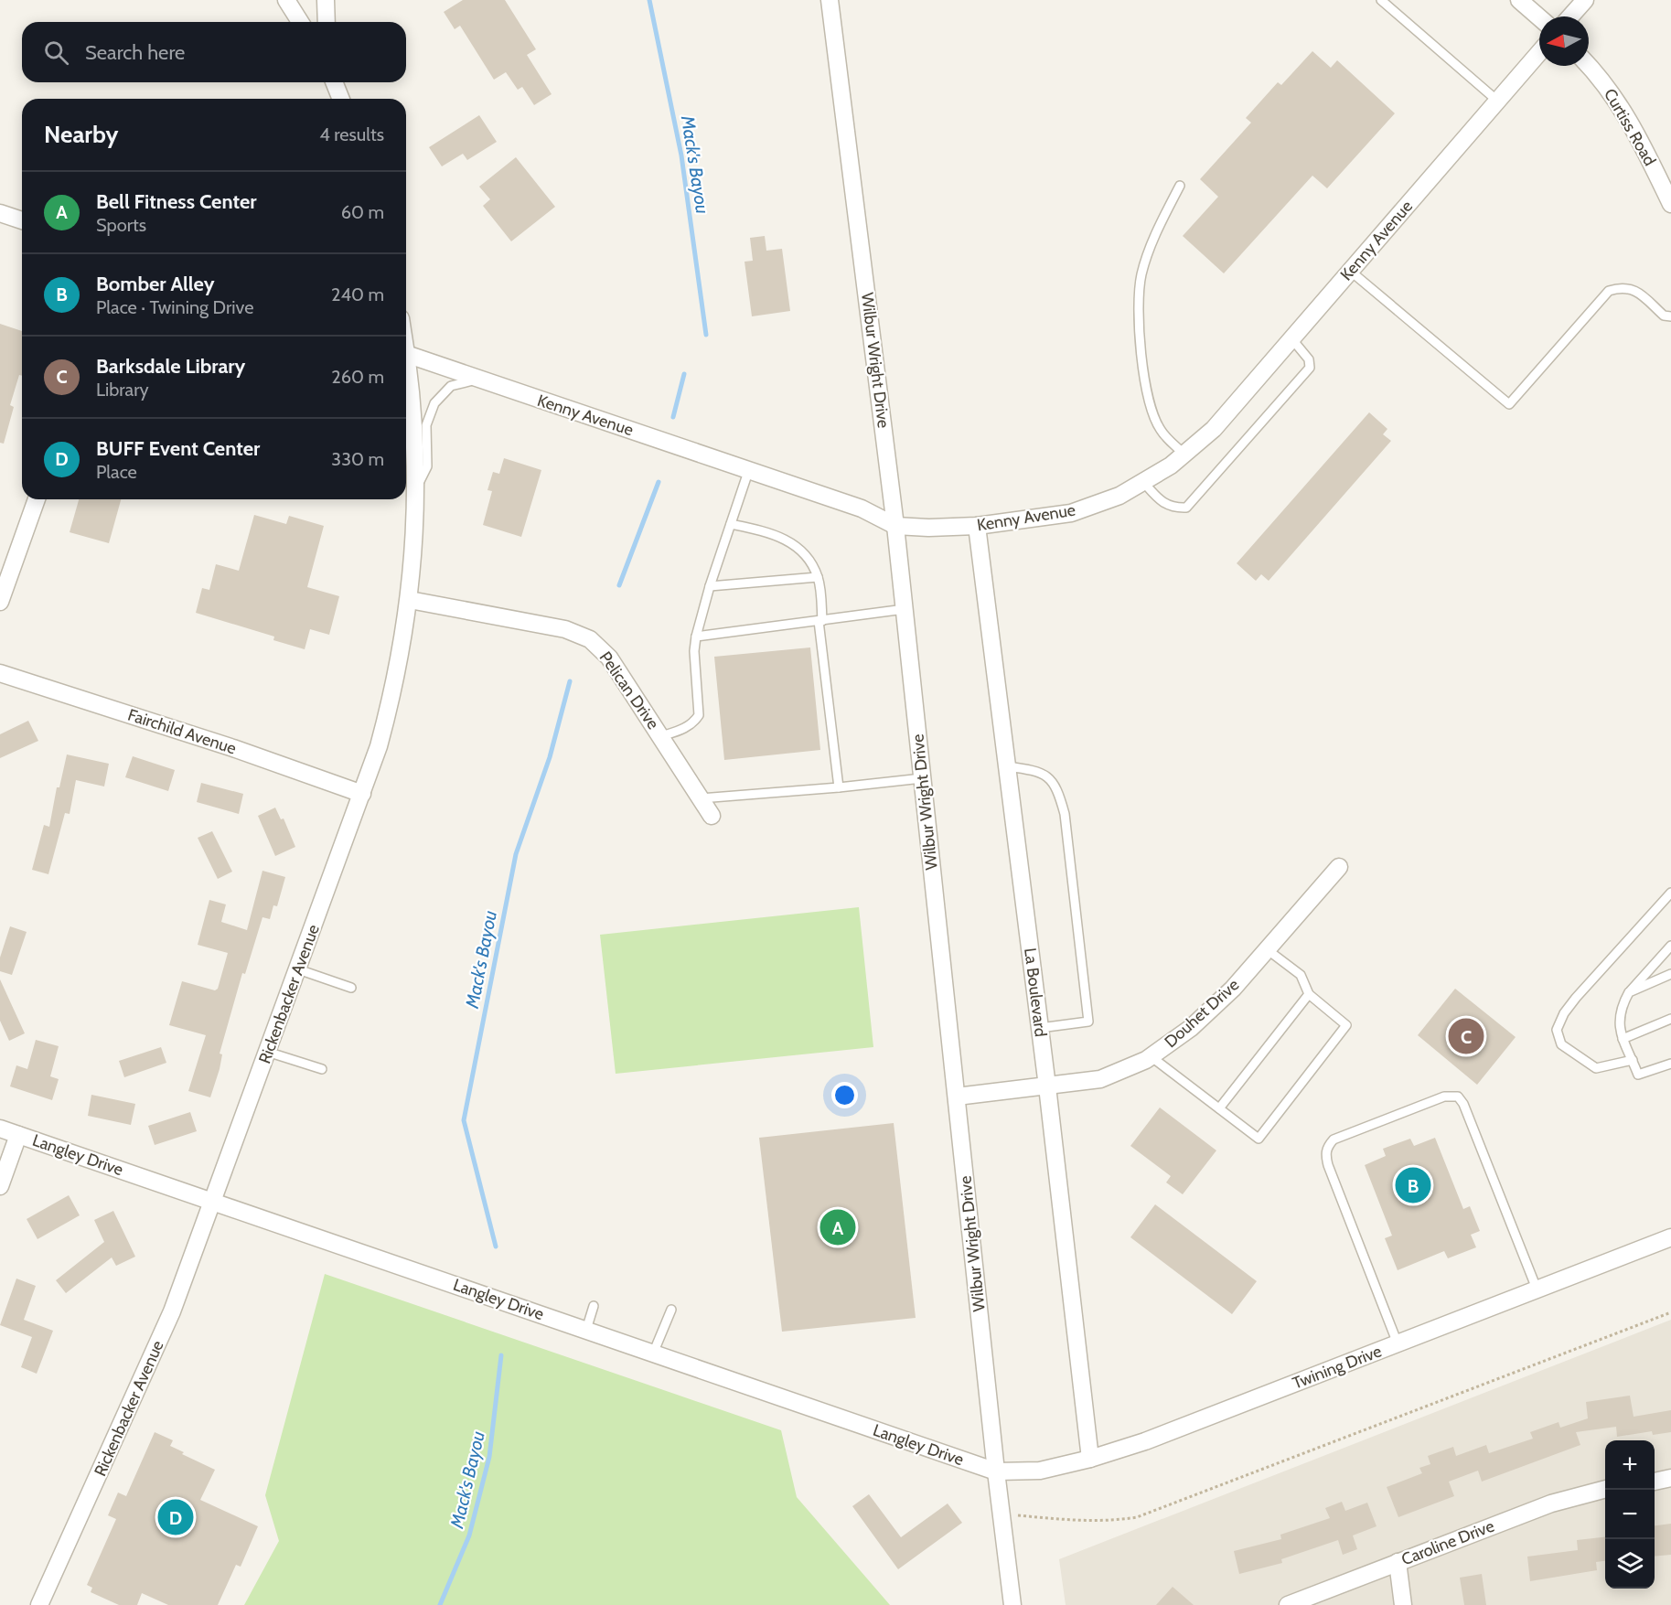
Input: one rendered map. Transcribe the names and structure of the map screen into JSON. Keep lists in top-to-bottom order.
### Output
{
  "streets": {
    "street": [
      "Curtiss Road",
      "Kenny Avenue",
      "Wilbur Wright Drive",
      "Pelican Drive",
      "Fairchild Avenue",
      "La Boulevard",
      "Rickenbacker Avenue",
      "Douhet Drive",
      "Langley Drive",
      "Twining Drive",
      "Caroline Drive"
    ]
  },
  "crossings": [
    ["Kenny Avenue", "Wilbur Wright Drive"],
    ["Kenny Avenue", "La Boulevard"],
    ["Wilbur Wright Drive", "Douhet Drive"],
    ["Wilbur Wright Drive", "Langley Drive"],
    ["Wilbur Wright Drive", "Twining Drive"],
    ["Pelican Drive", "Rickenbacker Avenue"],
    ["Fairchild Avenue", "Rickenbacker Avenue"],
    ["La Boulevard", "Douhet Drive"],
    ["La Boulevard", "Twining Drive"],
    ["Rickenbacker Avenue", "Langley Drive"],
    ["Langley Drive", "Twining Drive"]
  ],
  "water": ["Mack's Bayou"],
  "north": "left",
  "page": {
    "search": "Search here",
    "heading": ["Nearby", "4 results"],
    "list": [
      {
        "mark": "A",
        "name": "Bell Fitness Center",
        "note": "Sports",
        "value": "60 m"
      },
      {
        "mark": "B",
        "name": "Bomber Alley",
        "note": "Place · Twining Drive",
        "value": "240 m"
      },
      {
        "mark": "C",
        "name": "Barksdale Library",
        "note": "Library",
        "value": "260 m"
      },
      {
        "mark": "D",
        "name": "BUFF Event Center",
        "note": "Place",
        "value": "330 m"
      }
    ],
    "pins": [
      "C",
      "B",
      "A",
      "D"
    ],
    "map_buttons": ["+", "−"]
  }
}
